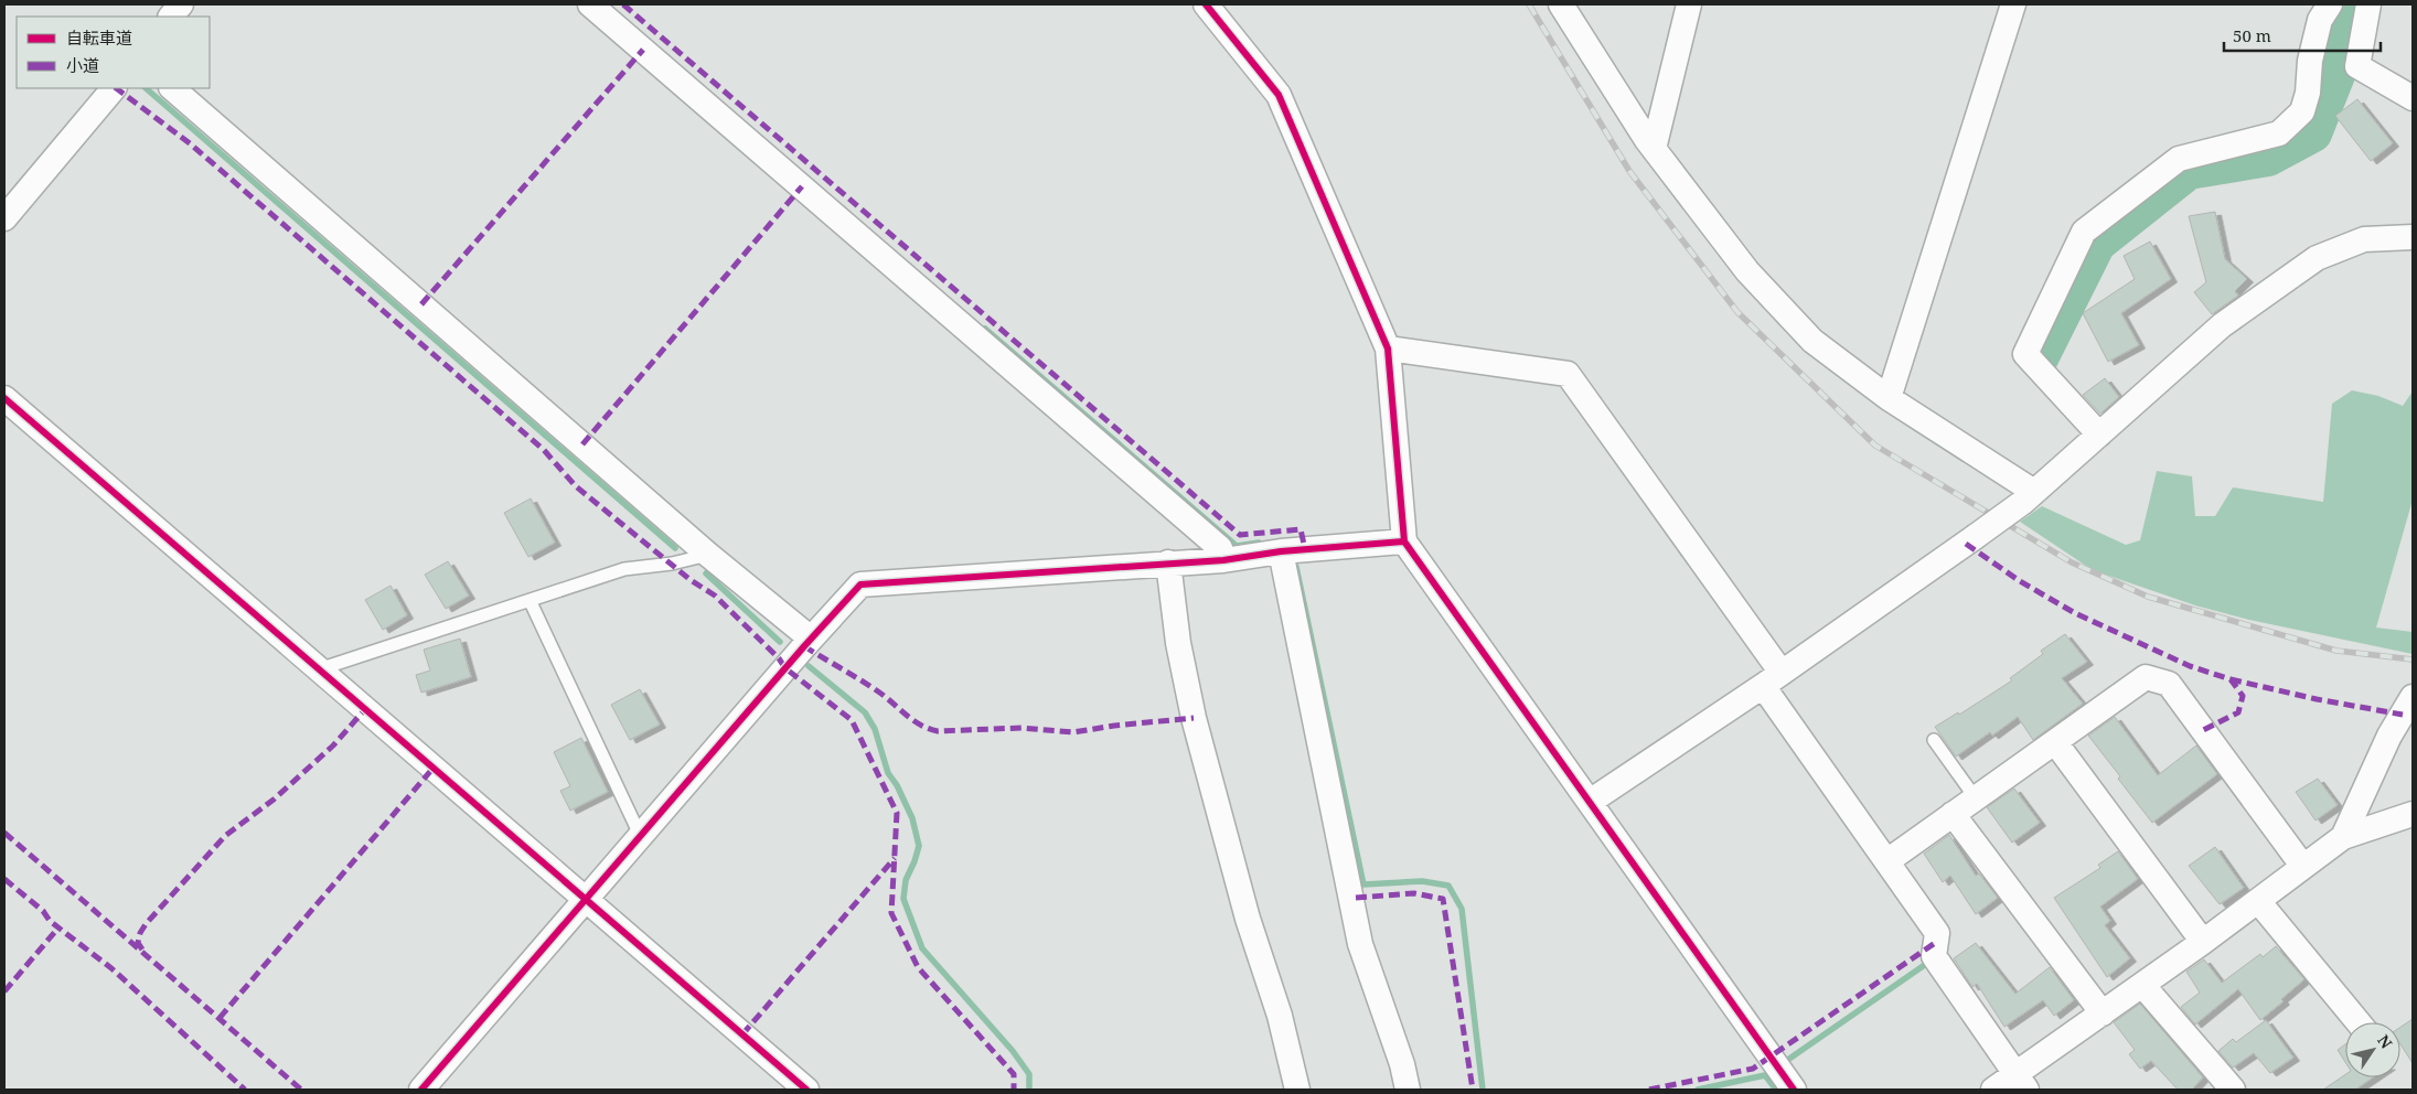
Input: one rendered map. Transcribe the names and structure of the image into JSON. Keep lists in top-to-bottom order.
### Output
{
  "legend": ["自転車道", "小道"],
  "scale_bar": "50 m",
  "north": "top right"
}
